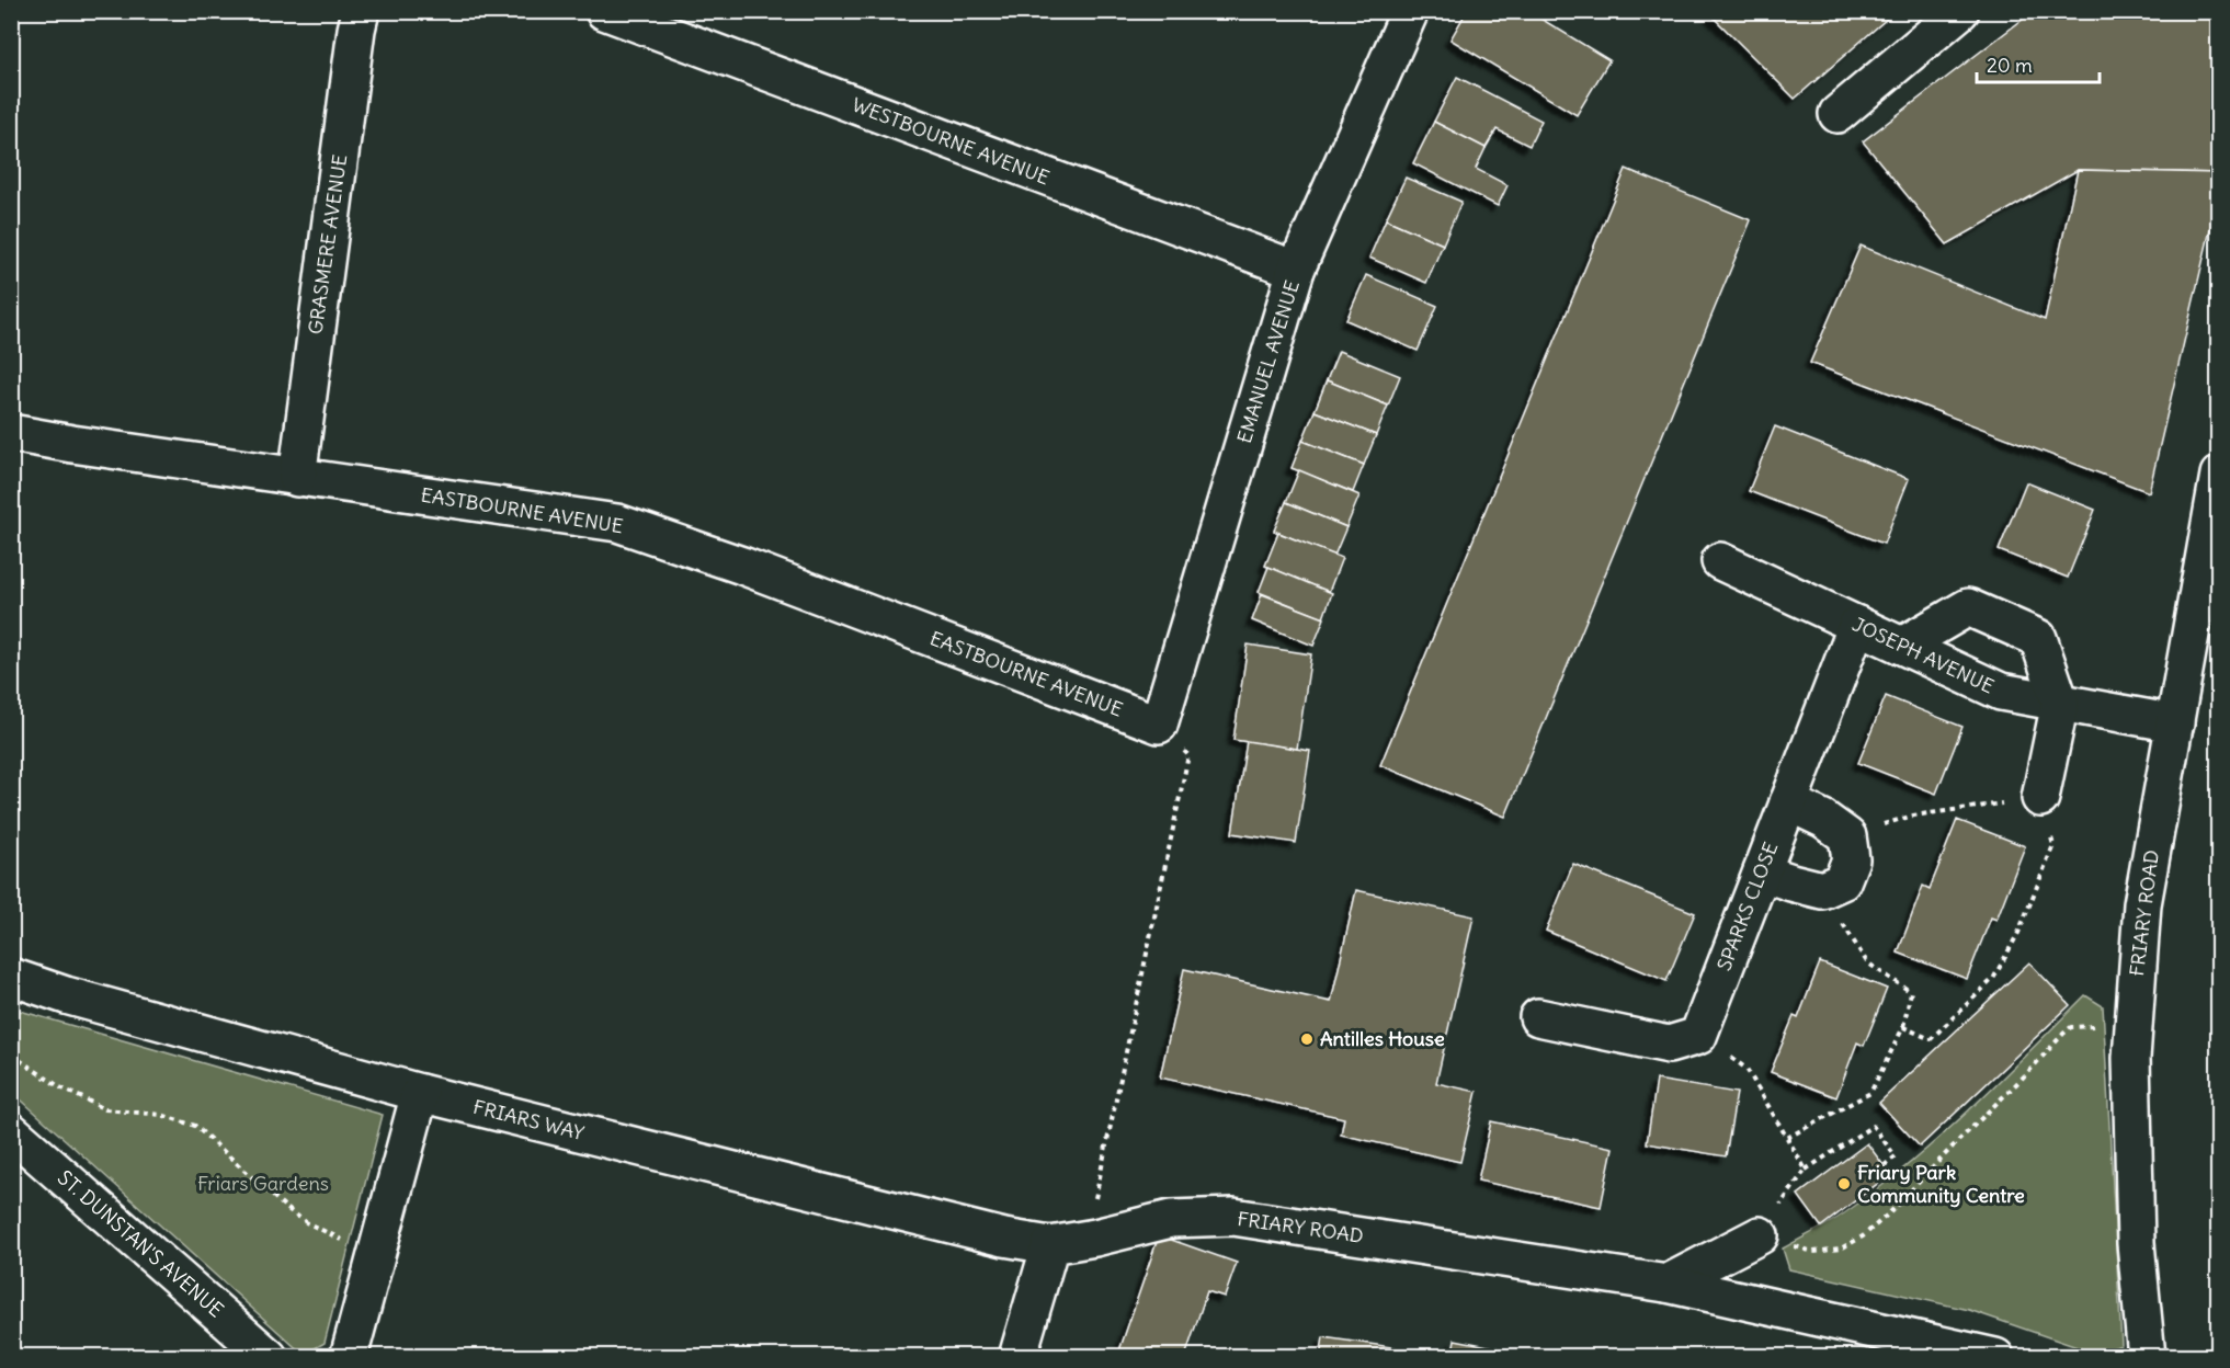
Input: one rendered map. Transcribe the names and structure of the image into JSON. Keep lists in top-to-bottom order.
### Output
{
  "streets": {
    "street": [
      "WESTBOURNE AVENUE",
      "GRASMERE AVENUE",
      "EMANUEL AVENUE",
      "EASTBOURNE AVENUE",
      "JOSEPH AVENUE",
      "SPARKS CLOSE",
      "FRIARY ROAD",
      "FRIARS WAY",
      "ST. DUNSTAN'S AVENUE"
    ]
  },
  "crossings": [
    ["WESTBOURNE AVENUE", "EMANUEL AVENUE"],
    ["GRASMERE AVENUE", "EASTBOURNE AVENUE"],
    ["EMANUEL AVENUE", "EASTBOURNE AVENUE"],
    ["JOSEPH AVENUE", "SPARKS CLOSE"],
    ["JOSEPH AVENUE", "FRIARY ROAD"],
    ["FRIARY ROAD", "FRIARS WAY"]
  ],
  "parks": ["Friars Gardens"],
  "places": ["Antilles House", "Friary Park Community Centre"],
  "scale_bar": "20 m"
}
